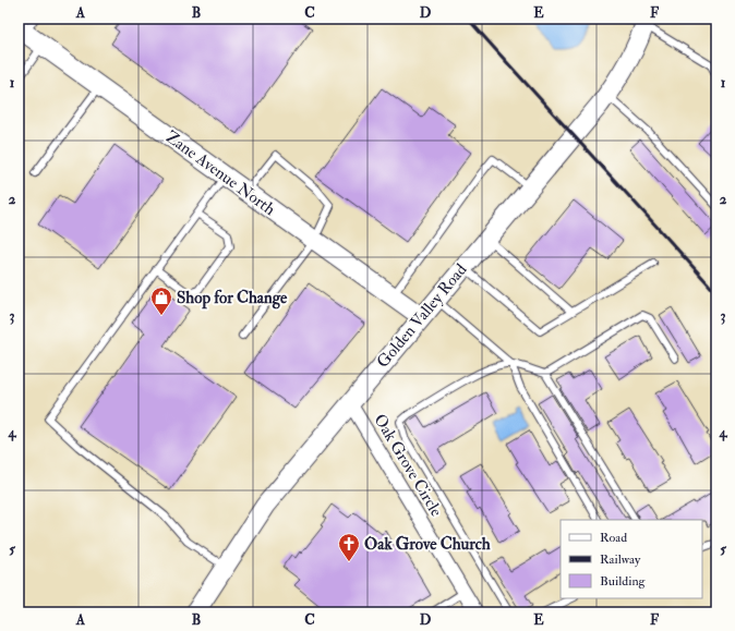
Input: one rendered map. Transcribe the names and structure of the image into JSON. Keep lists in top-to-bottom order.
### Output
{
  "streets": {
    "street": ["Zane Avenue North", "Golden Valley Road", "Oak Grove Circle"]
  },
  "crossings": [
    ["Zane Avenue North", "Golden Valley Road"],
    ["Golden Valley Road", "Oak Grove Circle"]
  ],
  "places": {
    "shop": ["Shop for Change"],
    "church": ["Oak Grove Church"]
  },
  "legend": ["Road", "Railway", "Building"],
  "grid": {
    "columns": [
      "A",
      "B",
      "C",
      "D",
      "E",
      "F"
    ],
    "rows": [
      "1",
      "2",
      "3",
      "4",
      "5"
    ]
  }
}
